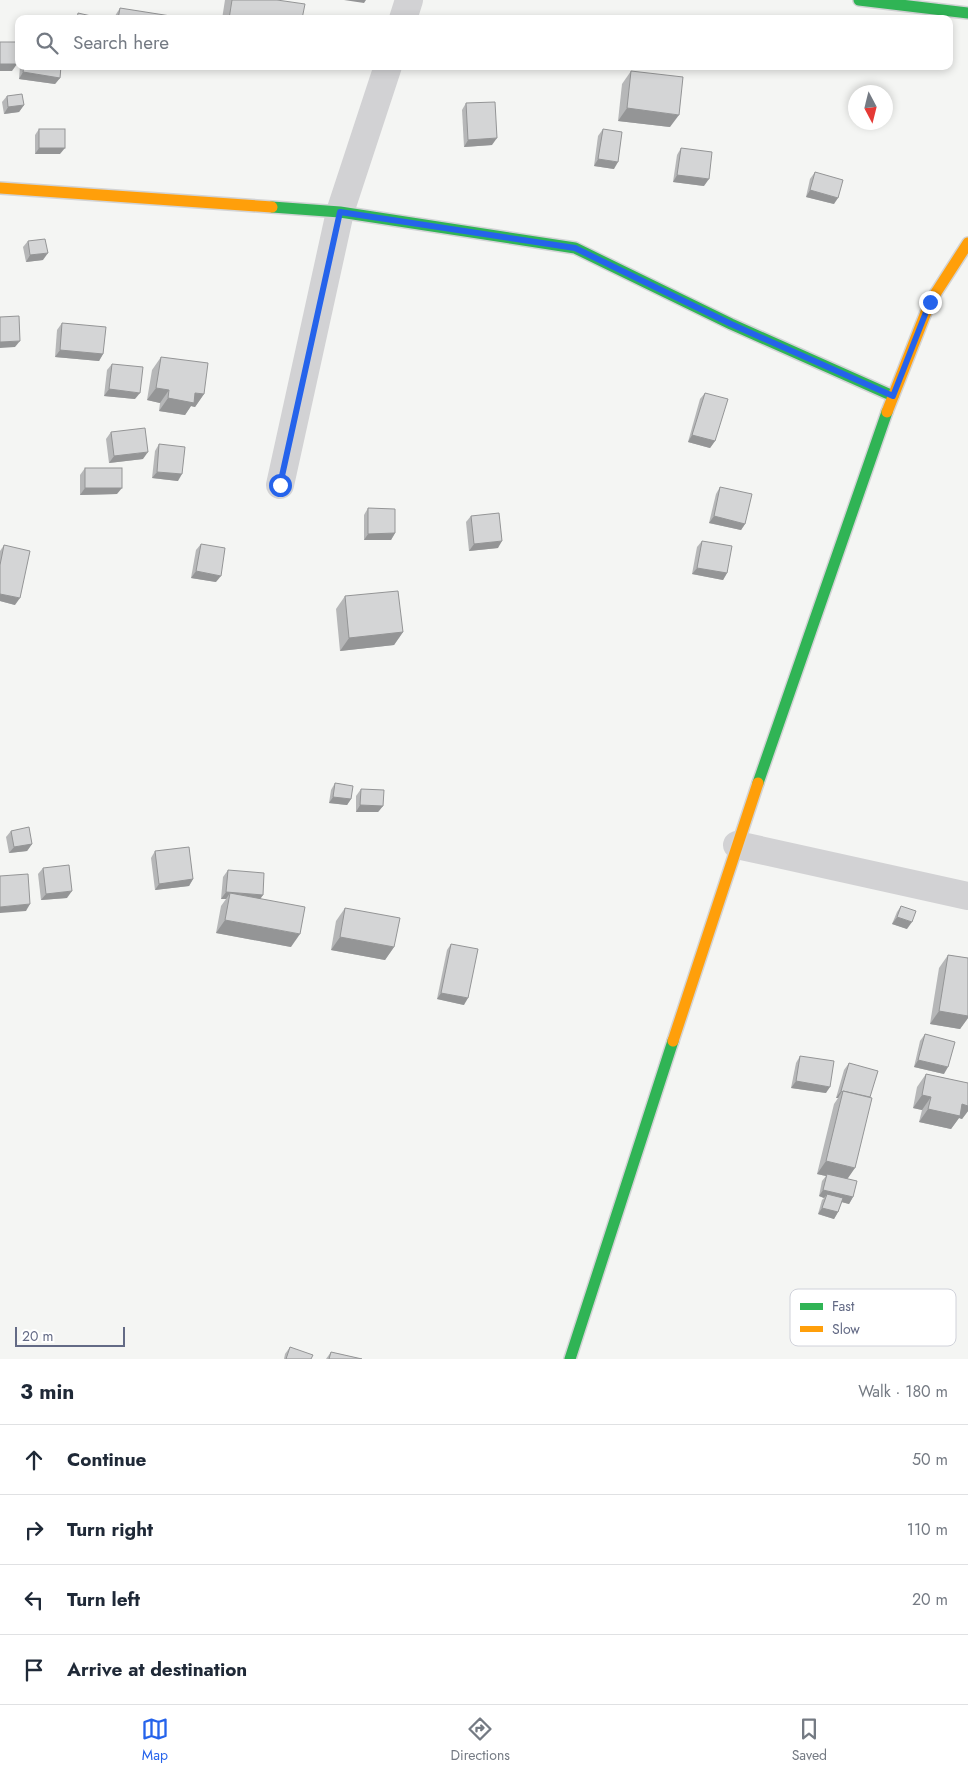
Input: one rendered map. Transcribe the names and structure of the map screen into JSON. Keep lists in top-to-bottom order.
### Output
{
  "legend": ["Fast", "Slow"],
  "scale_bar": "20 m",
  "north": "bottom",
  "page": {
    "search": "Search here",
    "scale": "20 m",
    "heading": ["3 min", "Walk · 180 m"],
    "list": [
      ["Continue", "50 m"],
      ["Turn right", "110 m"],
      ["Turn left", "20 m"],
      "Arrive at destination"
    ],
    "nav": ["Map", "Directions", "Saved"]
  }
}
